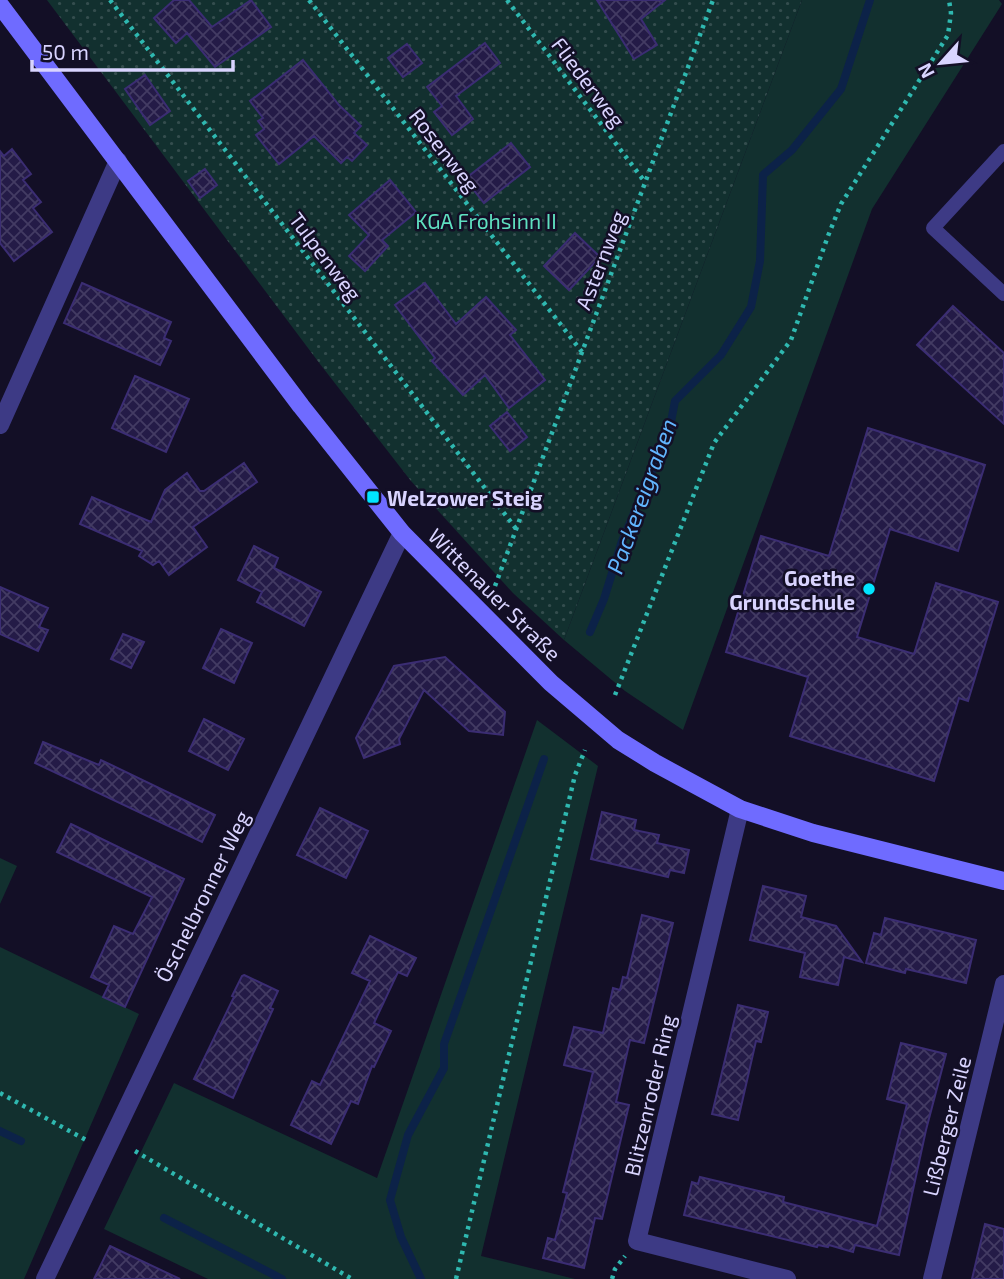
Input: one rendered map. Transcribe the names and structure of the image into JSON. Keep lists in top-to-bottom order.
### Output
{
  "streets": {
    "street": [
      "Wittenauer Straße",
      "Öschelbronner Weg",
      "Blitzenroder Ring",
      "Lißberger Zeile"
    ],
    "path": [
      "Fliederweg",
      "Rosenweg",
      "Tulpenweg",
      "Asternweg"
    ]
  },
  "crossings": [
    ["Fliederweg", "Asternweg"],
    ["Rosenweg", "Asternweg"],
    ["Tulpenweg", "Asternweg"],
    ["Wittenauer Straße", "Öschelbronner Weg"],
    ["Wittenauer Straße", "Blitzenroder Ring"]
  ],
  "water": ["Packereigraben"],
  "parks": ["KGA Frohsinn II"],
  "places": {
    "transit": ["Welzower Steig"],
    "other": ["Goethe Grundschule"]
  },
  "scale_bar": "50 m",
  "north": "bottom left"
}
